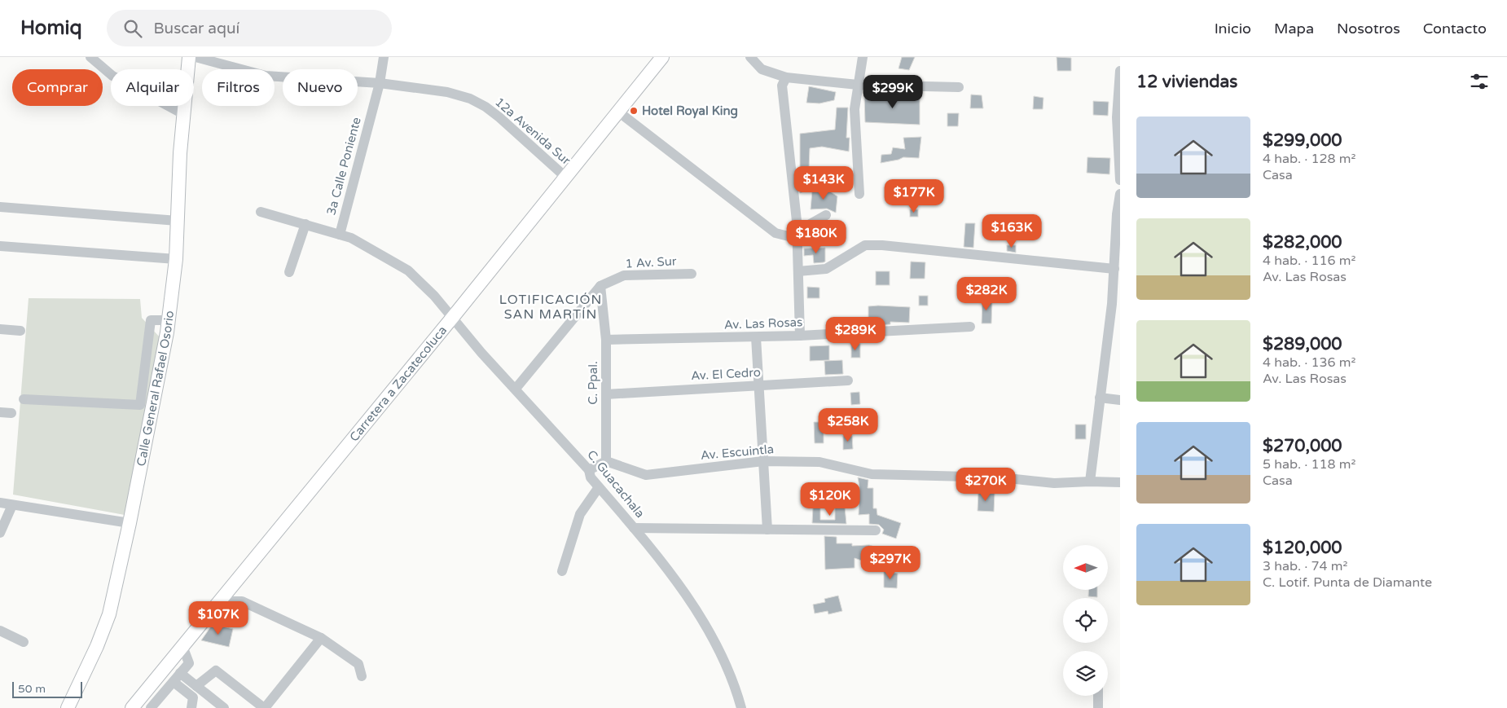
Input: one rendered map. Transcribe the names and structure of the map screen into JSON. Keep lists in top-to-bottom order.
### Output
{
  "streets": {
    "main road": ["Carretera a Zacatecoluca", "Calle General Rafael Osorio"],
    "street": [
      "12a Avenida Sur",
      "3a Calle Poniente",
      "1 Av. Sur",
      "Av. Las Rosas",
      "Av. El Cedro",
      "C. Ppal.",
      "Av. Escuintla",
      "C. Guacachala"
    ]
  },
  "crossings": [
    ["12a Avenida Sur", "3a Calle Poniente"],
    ["12a Avenida Sur", "Carretera a Zacatecoluca"],
    ["3a Calle Poniente", "C. Guacachala"],
    ["1 Av. Sur", "C. Ppal."],
    ["1 Av. Sur", "C. Guacachala"],
    ["Av. Las Rosas", "C. Ppal."],
    ["Av. El Cedro", "C. Ppal."],
    ["C. Ppal.", "Av. Escuintla"],
    ["Carretera a Zacatecoluca", "C. Guacachala"]
  ],
  "districts": ["LOTIFICACIÓN SAN MARTÍN"],
  "places": ["Hotel Royal King"],
  "scale_bar": "50 m",
  "north": "left",
  "page": {
    "header": "Homiq",
    "search": "Buscar aquí",
    "nav": [
      "Inicio",
      "Mapa",
      "Nosotros",
      "Contacto"
    ],
    "heading": "12 viviendas",
    "chip": [
      "Comprar",
      "Alquilar",
      "Filtros",
      "Nuevo"
    ],
    "price": [
      "$299K",
      "$143K",
      "$177K",
      "$163K",
      "$180K",
      "$282K",
      "$289K",
      "$258K",
      "$270K",
      "$120K",
      "$297K",
      "$107K"
    ],
    "list": [
      {
        "name": "$299,000",
        "note": "4 hab. · 128 m² · Casa"
      },
      {
        "name": "$282,000",
        "note": "4 hab. · 116 m² · Av. Las Rosas"
      },
      {
        "name": "$289,000",
        "note": "4 hab. · 136 m² · Av. Las Rosas"
      },
      {
        "name": "$270,000",
        "note": "5 hab. · 118 m² · Casa"
      },
      {
        "name": "$120,000",
        "note": "3 hab. · 74 m² · C. Lotif. Punta de Diamante"
      }
    ],
    "scale": "50 m"
  }
}
